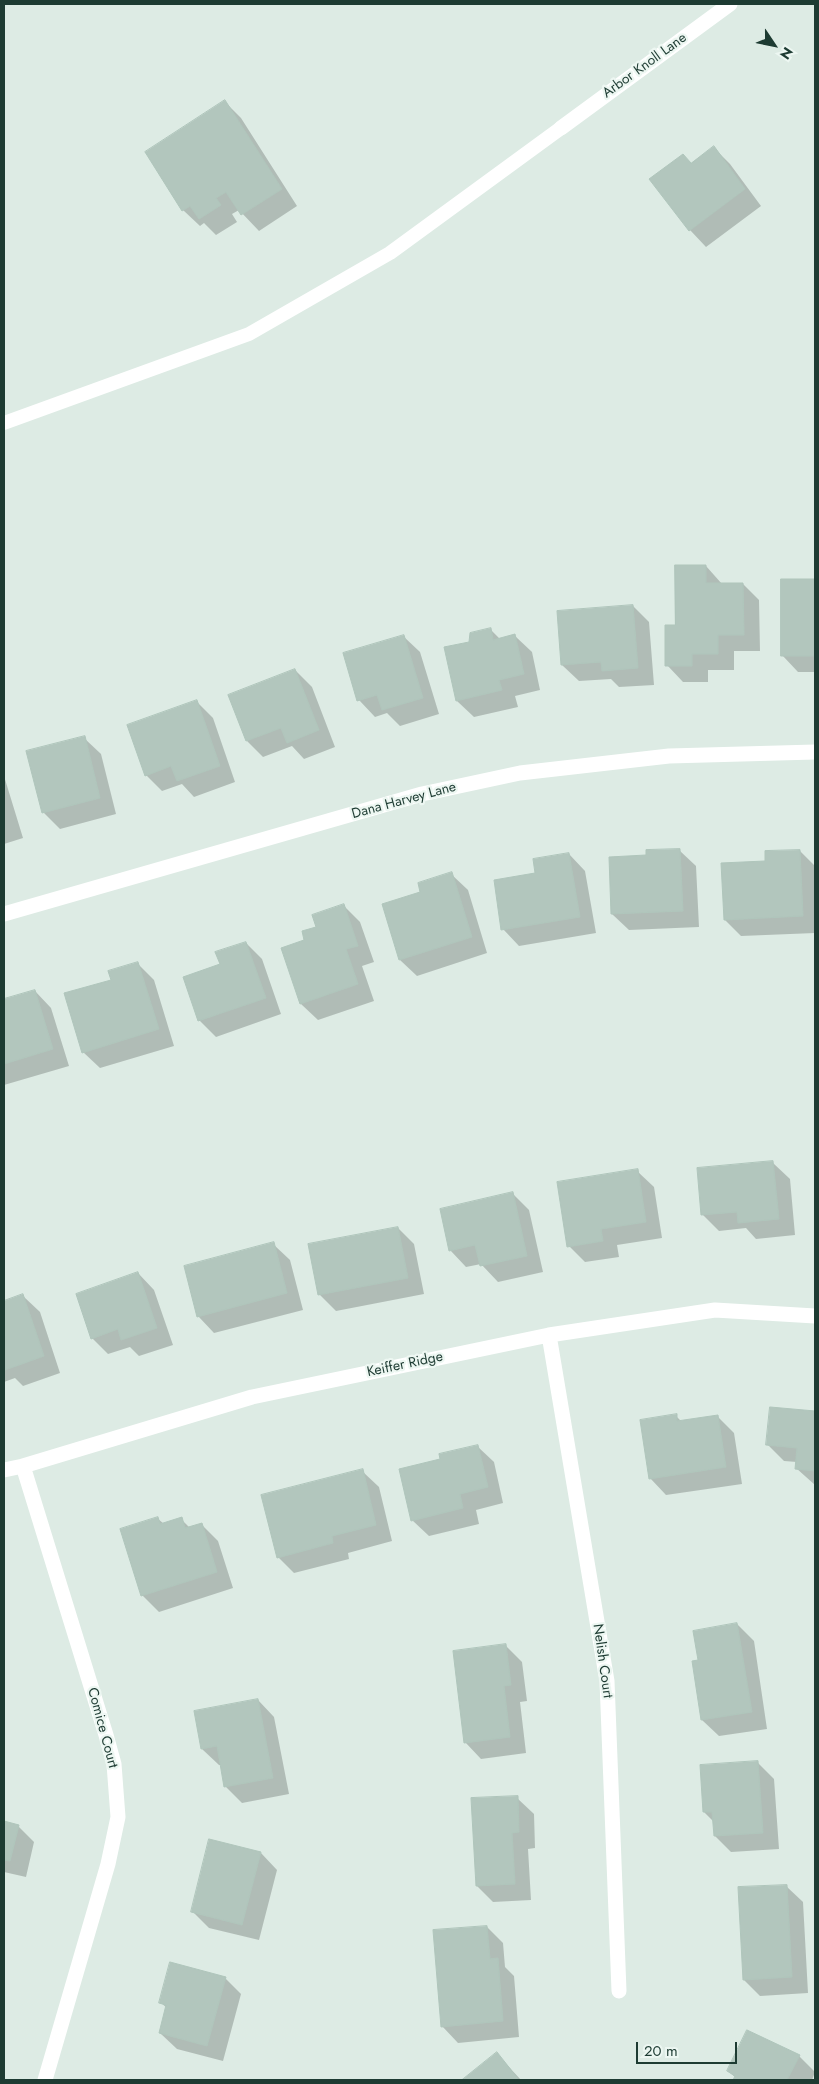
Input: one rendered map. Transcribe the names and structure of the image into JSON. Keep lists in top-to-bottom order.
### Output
{
  "streets": {
    "street": [
      "Arbor Knoll Lane",
      "Dana Harvey Lane",
      "Keiffer Ridge",
      "Nelish Court",
      "Comice Court"
    ]
  },
  "crossings": [
    ["Keiffer Ridge", "Nelish Court"],
    ["Keiffer Ridge", "Comice Court"]
  ],
  "scale_bar": "20 m",
  "north": "bottom right"
}
